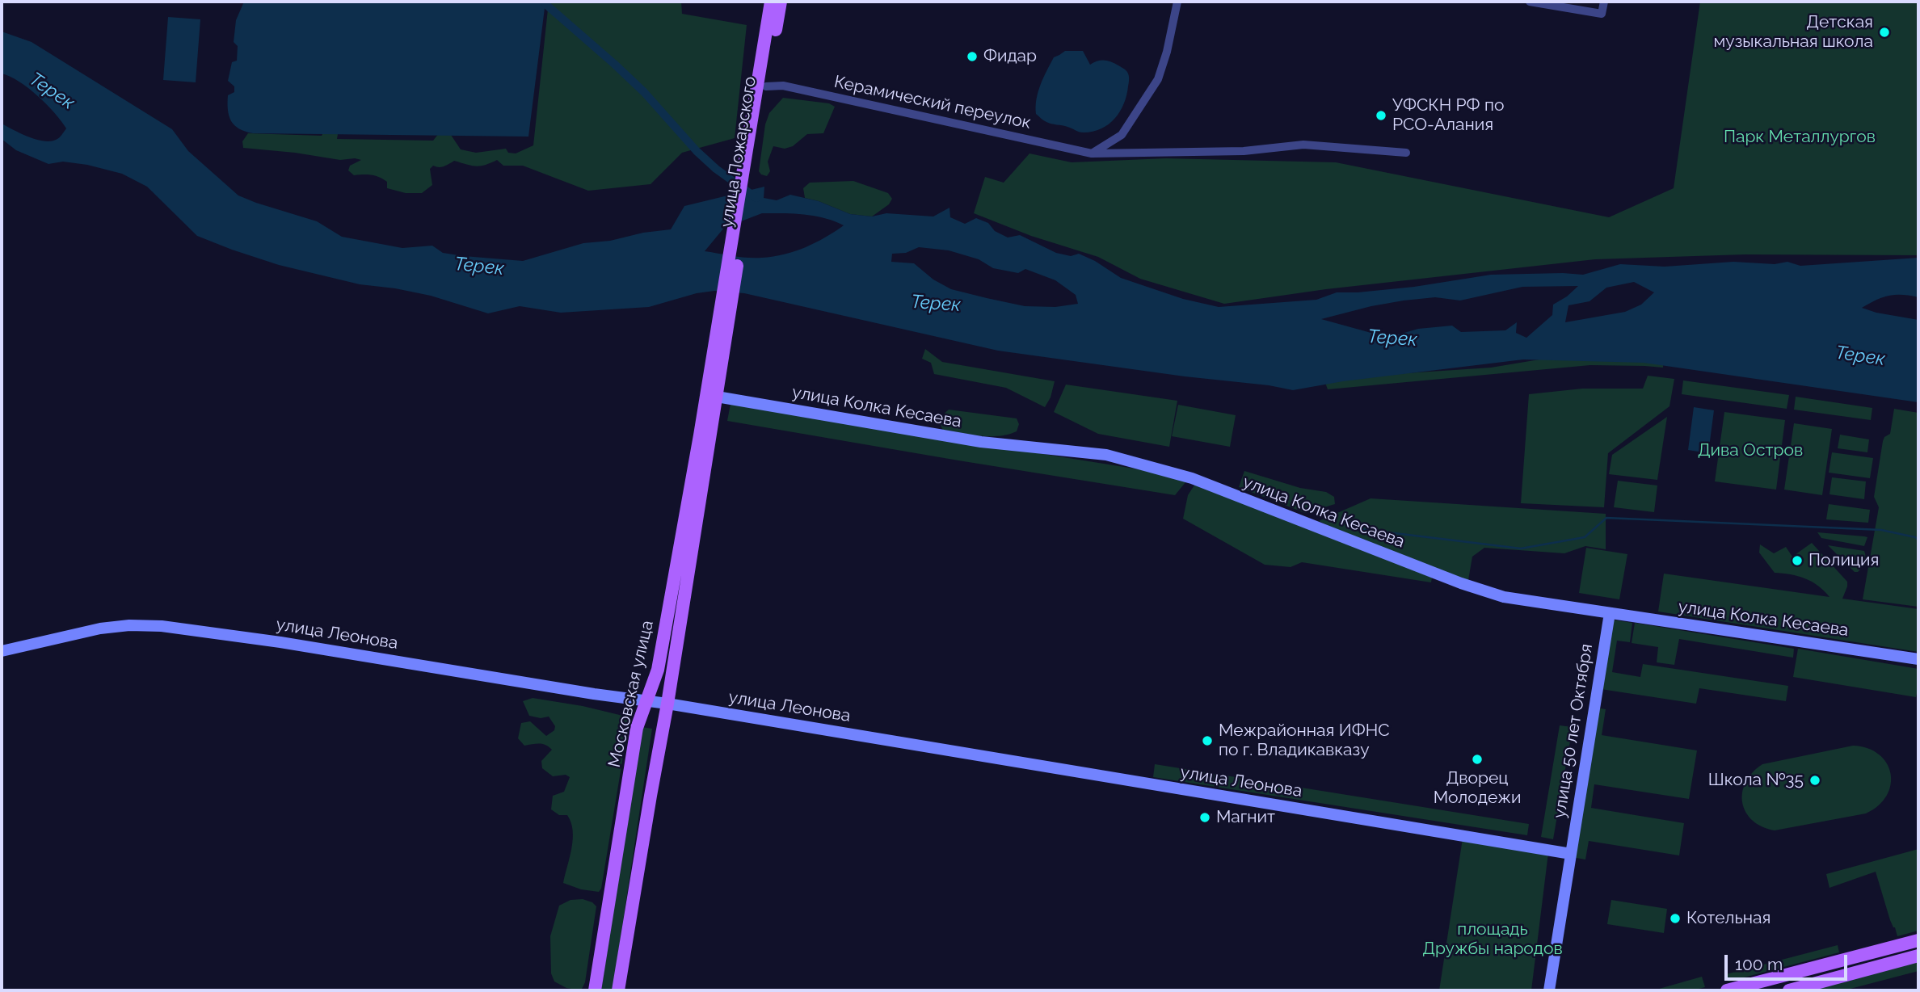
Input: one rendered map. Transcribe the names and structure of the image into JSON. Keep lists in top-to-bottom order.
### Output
{
  "streets": {
    "main road": ["улица Пожарского", "Московская улица"],
    "street": [
      "Керамический переулок",
      "улица Колка Кесаева",
      "улица Леонова",
      "улица 50 лет Октября"
    ]
  },
  "crossings": [
    ["Керамический переулок", "улица Пожарского"],
    ["улица Пожарского", "Московская улица"],
    ["улица Колка Кесаева", "Московская улица"],
    ["улица Колка Кесаева", "улица 50 лет Октября"],
    ["улица Леонова", "Московская улица"],
    ["улица Леонова", "улица 50 лет Октября"]
  ],
  "water": ["Терек"],
  "parks": ["Парк Металлургов", "Дива Остров", "площадь Дружбы народов"],
  "places": [
    "Детская музыкальная школа",
    "Фидар",
    "УФСКН РФ по РСО-Алания",
    "Полиция",
    "Межрайонная ИФНС по г. Владикавказу",
    "Дворец Молодежи",
    "Школа №35",
    "Магнит",
    "Котельная"
  ],
  "scale_bar": "100 m"
}
